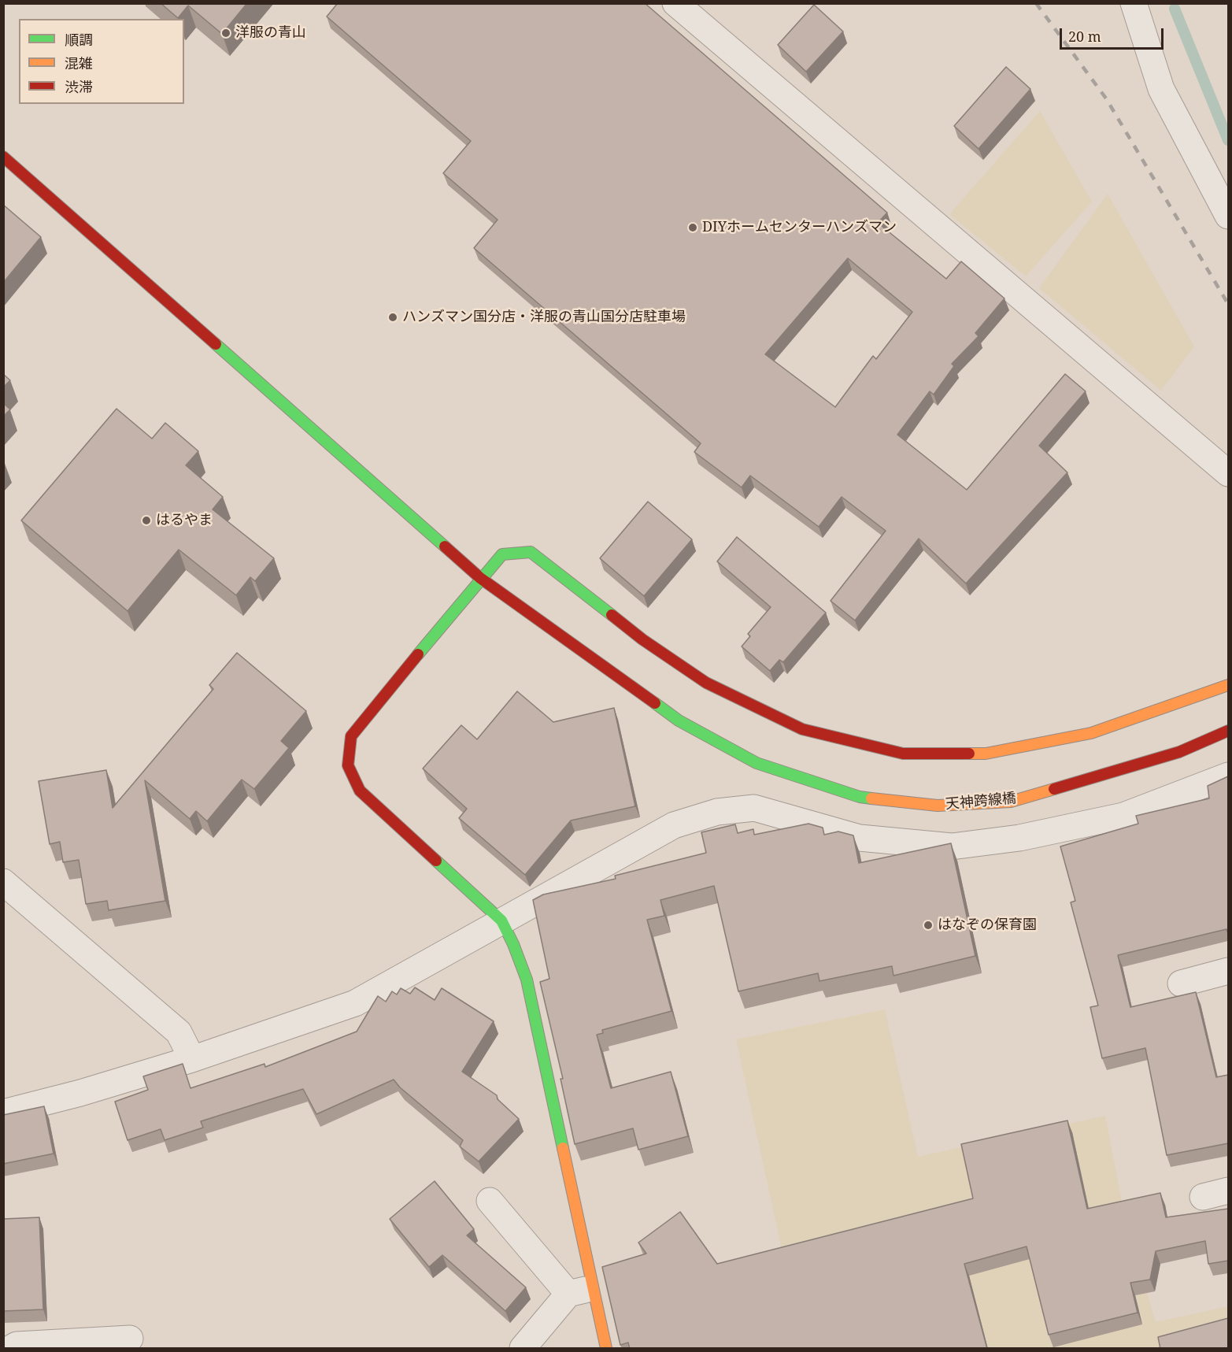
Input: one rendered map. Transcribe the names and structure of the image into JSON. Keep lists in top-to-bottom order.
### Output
{
  "streets": {
    "street": ["天神跨線橋"]
  },
  "places": [
    "洋服の青山",
    "DIYホームセンターハンズマン",
    "ハンズマン国分店・洋服の青山国分店駐車場",
    "はるやま",
    "はなぞの保育園"
  ],
  "legend": ["順調", "混雑", "渋滞"],
  "scale_bar": "20 m"
}
